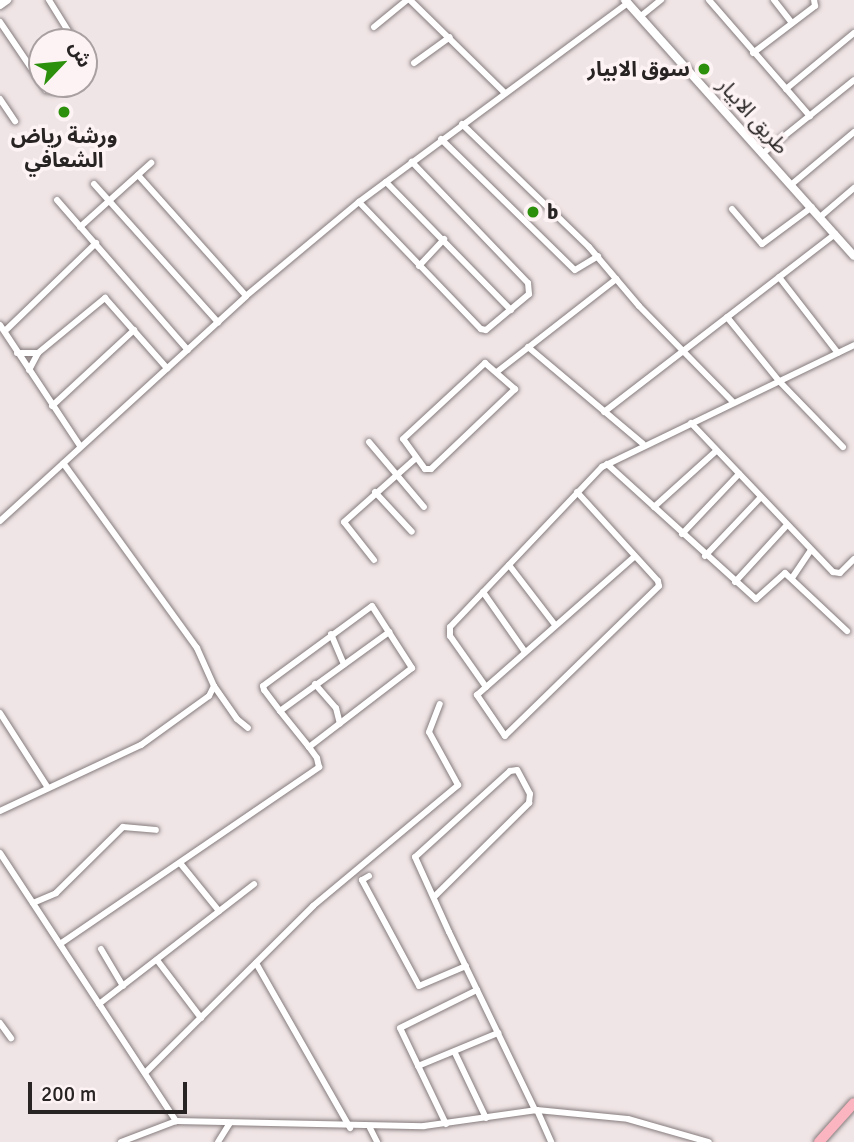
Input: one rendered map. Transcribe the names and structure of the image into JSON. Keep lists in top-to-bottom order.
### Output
{
  "streets": {
    "main road": ["طريق الابيار"]
  },
  "places": ["سوق الابيار", "ورشة رياض الشعافي", "b"],
  "scale_bar": "200 m",
  "north": "top right"
}
